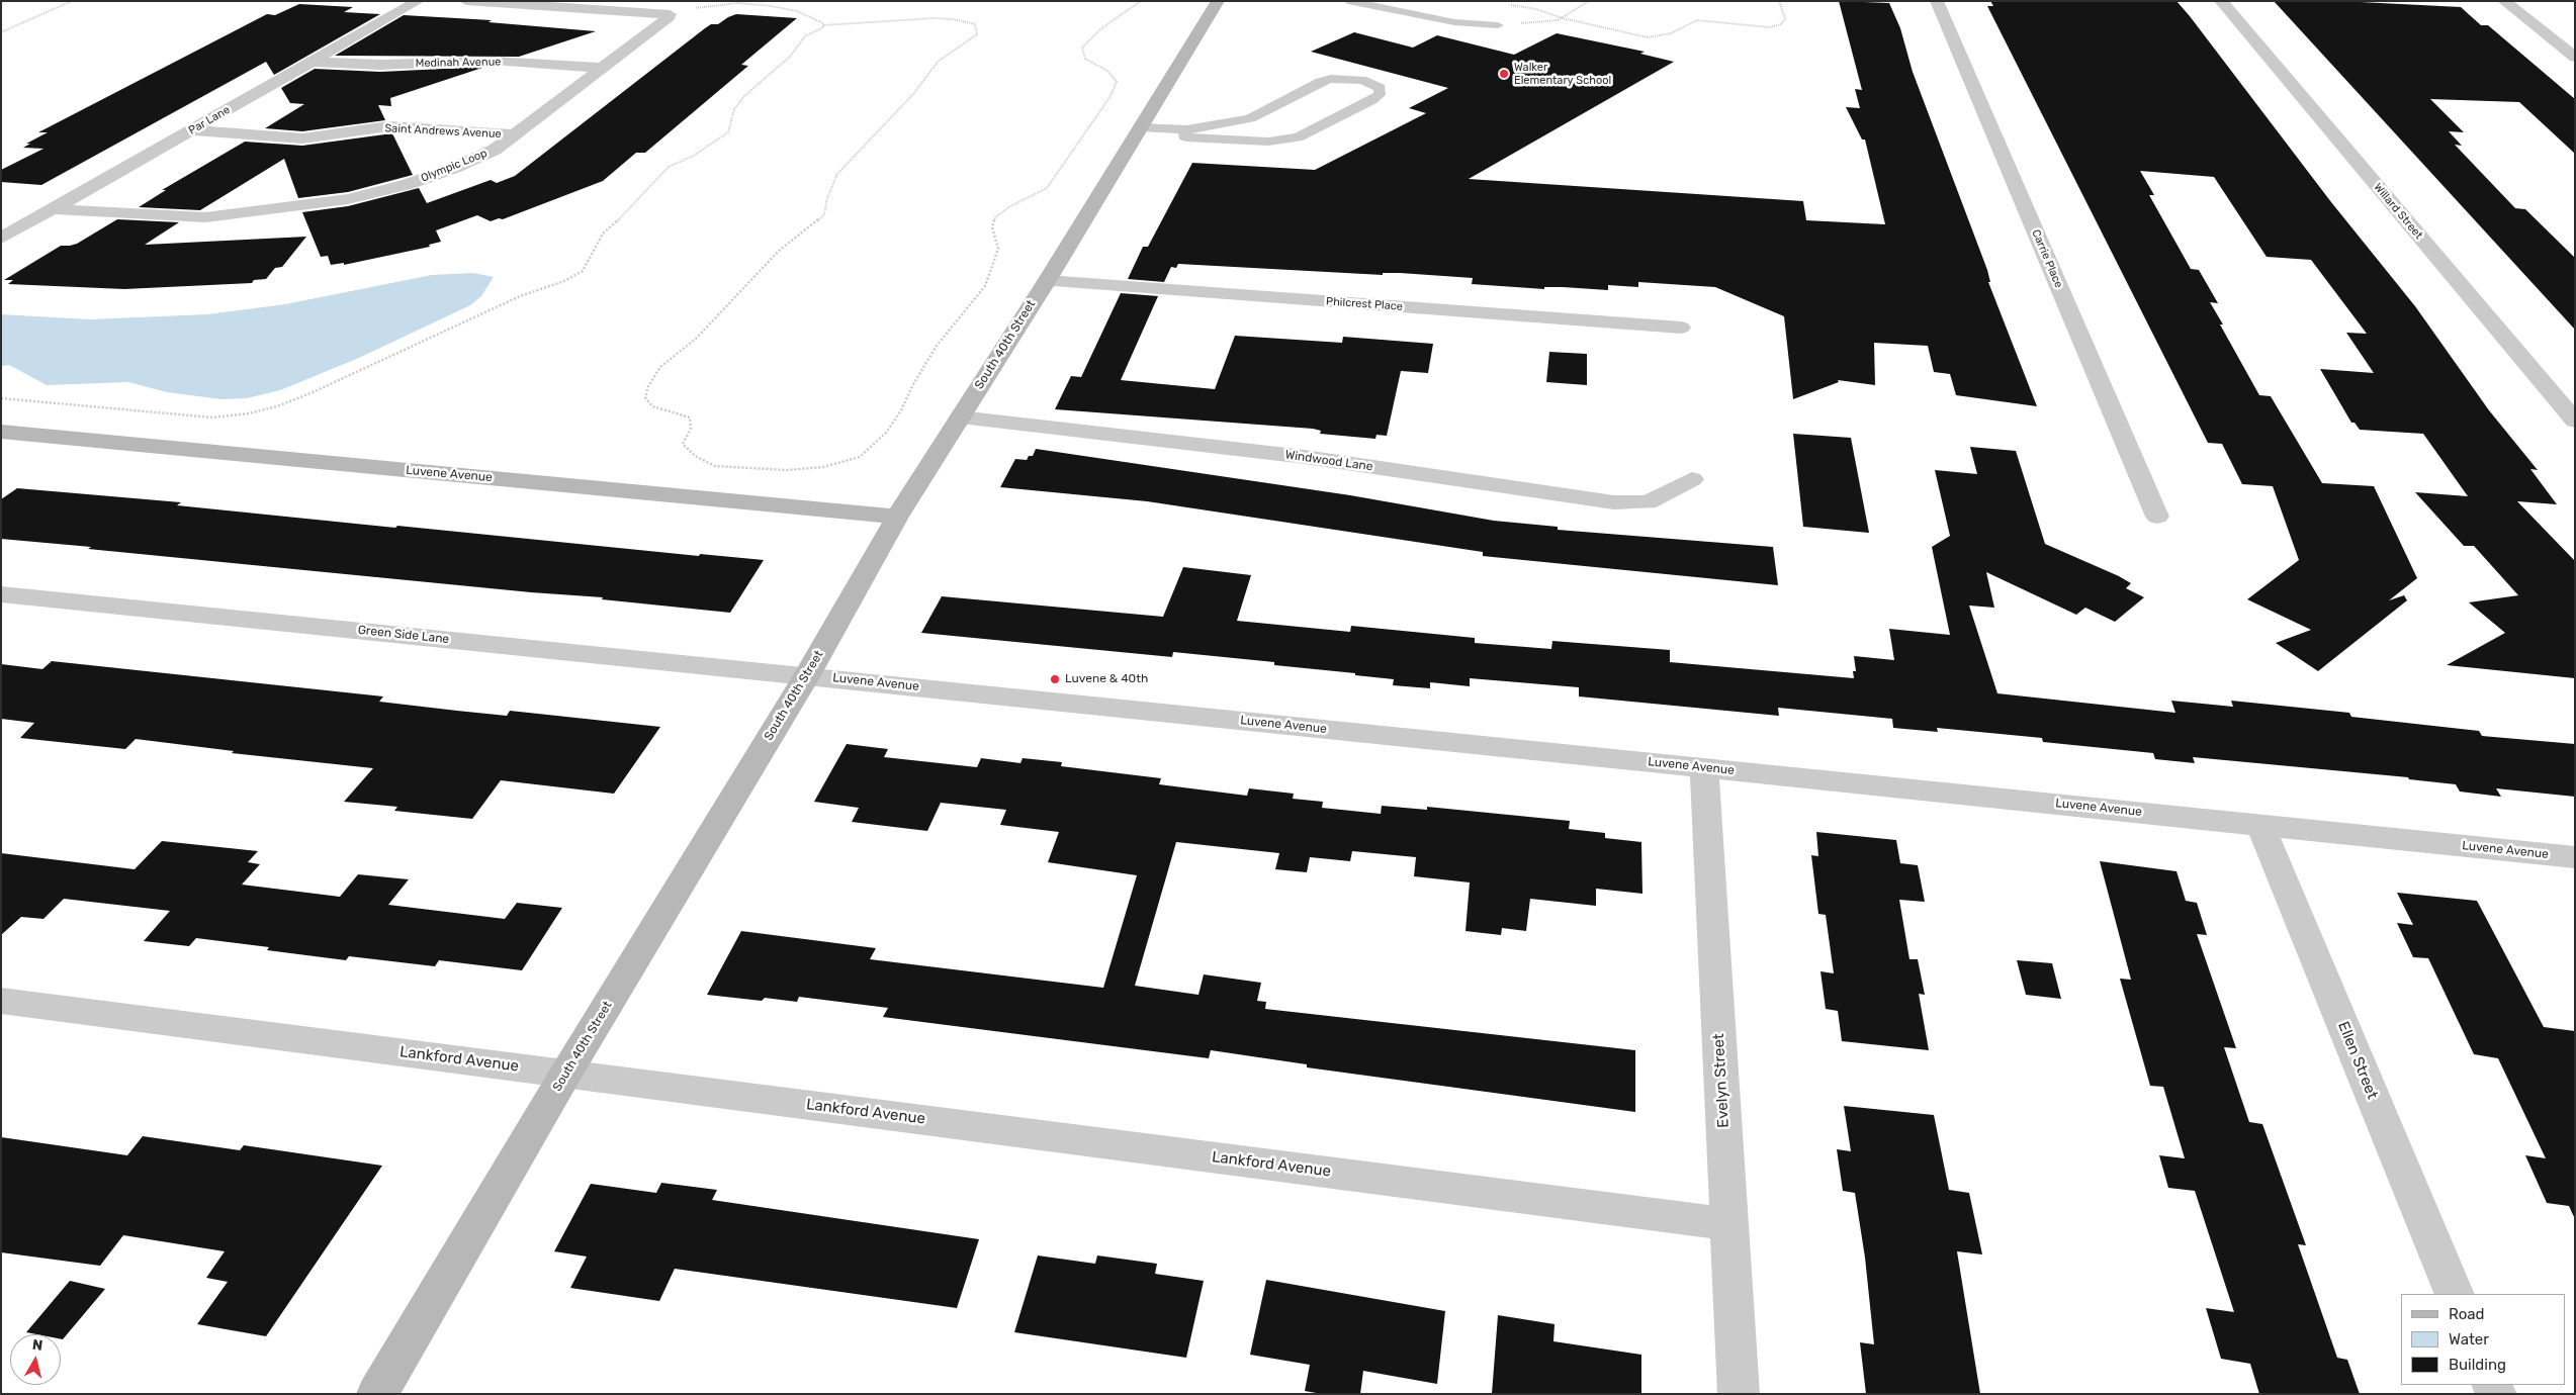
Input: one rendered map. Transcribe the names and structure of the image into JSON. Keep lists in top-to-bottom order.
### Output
{
  "streets": {
    "street": [
      "Medinah Avenue",
      "Par Lane",
      "Saint Andrews Avenue",
      "Olympic Loop",
      "Willard Street",
      "Carrie Place",
      "Philcrest Place",
      "South 40th Street",
      "Windwood Lane",
      "Luvene Avenue",
      "Green Side Lane",
      "Lankford Avenue",
      "Ellen Street",
      "Evelyn Street"
    ]
  },
  "crossings": [
    ["Medinah Avenue", "Par Lane"],
    ["Medinah Avenue", "Olympic Loop"],
    ["Par Lane", "Saint Andrews Avenue"],
    ["Par Lane", "Olympic Loop"],
    ["Saint Andrews Avenue", "Olympic Loop"],
    ["Philcrest Place", "South 40th Street"],
    ["South 40th Street", "Windwood Lane"],
    ["South 40th Street", "Luvene Avenue"],
    ["South 40th Street", "Green Side Lane"],
    ["South 40th Street", "Lankford Avenue"],
    ["Luvene Avenue", "Green Side Lane"],
    ["Luvene Avenue", "Ellen Street"],
    ["Luvene Avenue", "Evelyn Street"],
    ["Lankford Avenue", "Evelyn Street"]
  ],
  "places": ["Walker Elementary School", "Luvene & 40th"],
  "legend": ["Road", "Water", "Building"],
  "north": "top"
}
